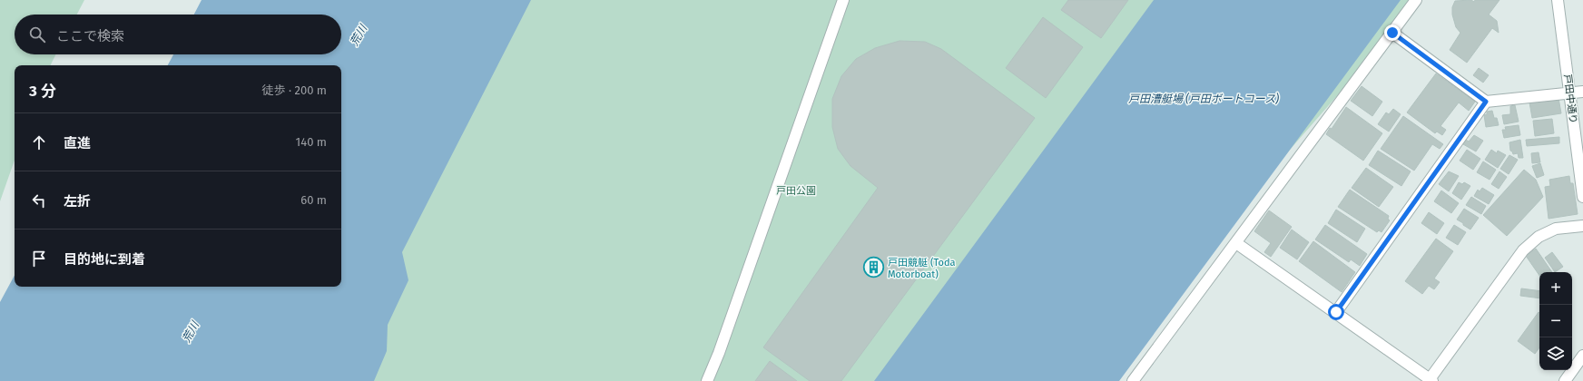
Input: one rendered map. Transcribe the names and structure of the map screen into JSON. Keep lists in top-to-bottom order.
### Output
{
  "streets": {
    "street": ["戸田中通り"]
  },
  "water": ["荒川", "戸田漕艇場 (戸田ボートコース)"],
  "parks": ["戸田公園"],
  "places": {
    "building": ["戸田競艇 (Toda Motorboat)"]
  },
  "page": {
    "search": "ここで検索",
    "heading": ["3 分", "徒歩 · 200 m"],
    "list": [
      ["直進", "140 m"],
      ["左折", "60 m"],
      "目的地に到着"
    ],
    "map_buttons": ["+", "−"]
  }
}
